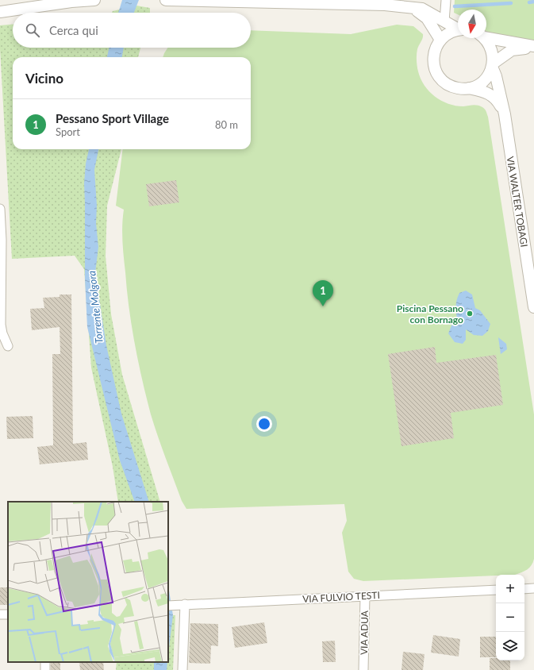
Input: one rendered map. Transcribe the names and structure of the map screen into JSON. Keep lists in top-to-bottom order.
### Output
{
  "streets": {
    "street": ["VIA WALTER TOBAGI", "VIA FULVIO TESTI", "VIA ADUA"]
  },
  "crossings": [
    ["VIA FULVIO TESTI", "VIA ADUA"]
  ],
  "water": ["Torrente Molgora"],
  "places": ["Piscina Pessano con Bornago"],
  "north": "bottom",
  "page": {
    "search": "Cerca qui",
    "heading": "Vicino",
    "list": [
      {
        "mark": "1",
        "name": "Pessano Sport Village",
        "note": "Sport",
        "value": "80 m"
      }
    ],
    "pins": "1",
    "map_buttons": ["+", "−"]
  }
}
